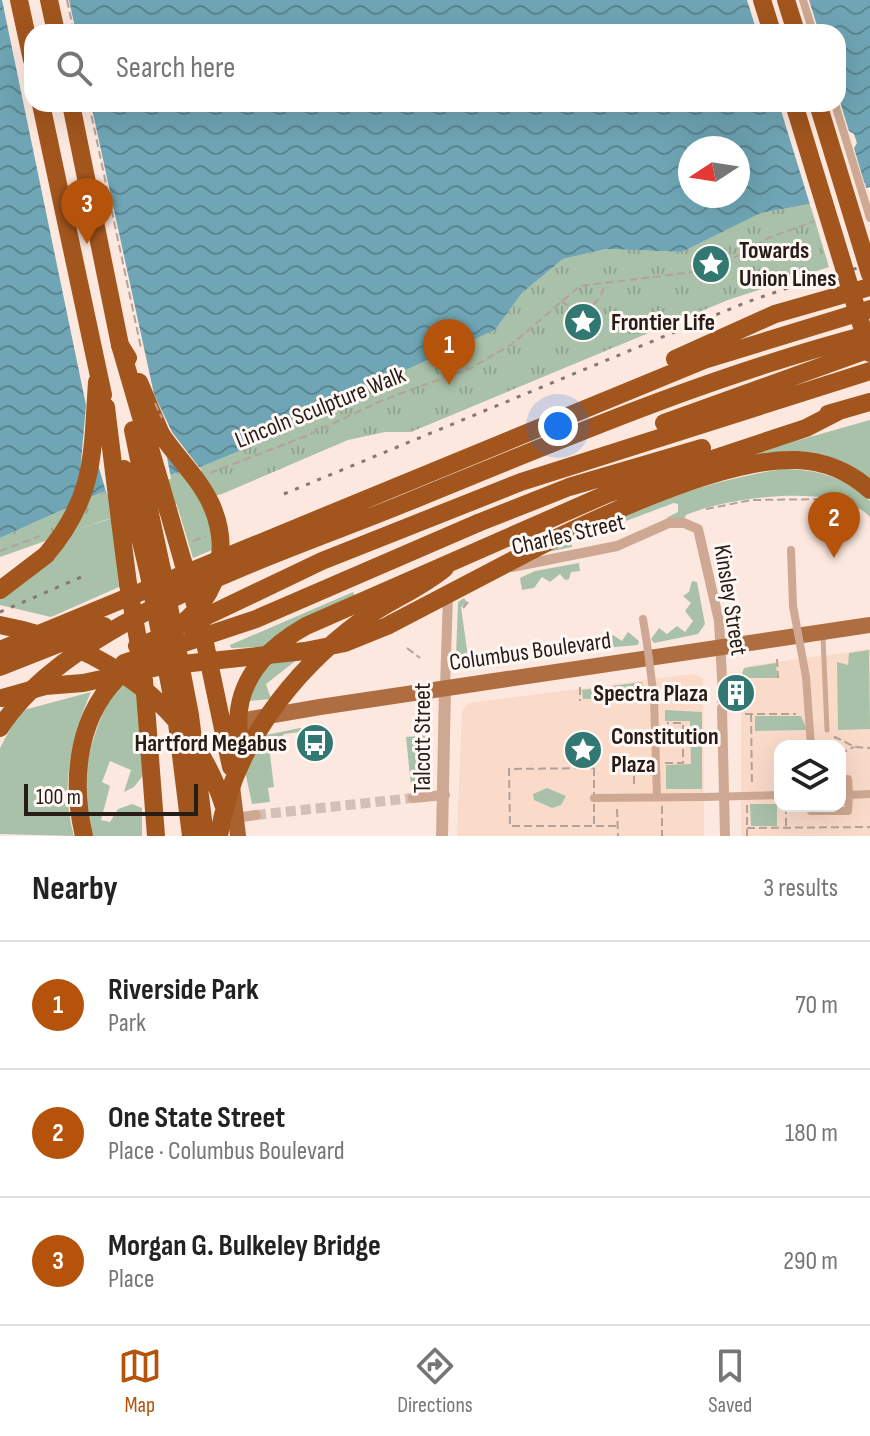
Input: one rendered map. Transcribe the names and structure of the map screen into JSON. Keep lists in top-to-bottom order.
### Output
{
  "streets": {
    "main road": ["Columbus Boulevard"],
    "street": ["Charles Street", "Kinsley Street", "Talcott Street"],
    "path": ["Lincoln Sculpture Walk"]
  },
  "crossings": [
    ["Charles Street", "Kinsley Street"],
    ["Charles Street", "Talcott Street"],
    ["Kinsley Street", "Columbus Boulevard"],
    ["Columbus Boulevard", "Talcott Street"]
  ],
  "places": {
    "place": ["Towards Union Lines", "Frontier Life", "Constitution Plaza"],
    "building": ["Spectra Plaza"],
    "bus stop": ["Hartford Megabus"]
  },
  "scale_bar": "100 m",
  "north": "left",
  "page": {
    "search": "Search here",
    "pins": ["3", "1", "2"],
    "scale": "100 m",
    "heading": ["Nearby", "3 results"],
    "list": [
      {
        "mark": "1",
        "name": "Riverside Park",
        "note": "Park",
        "value": "70 m"
      },
      {
        "mark": "2",
        "name": "One State Street",
        "note": "Place · Columbus Boulevard",
        "value": "180 m"
      },
      {
        "mark": "3",
        "name": "Morgan G. Bulkeley Bridge",
        "note": "Place",
        "value": "290 m"
      }
    ],
    "nav": ["Map", "Directions", "Saved"]
  }
}
